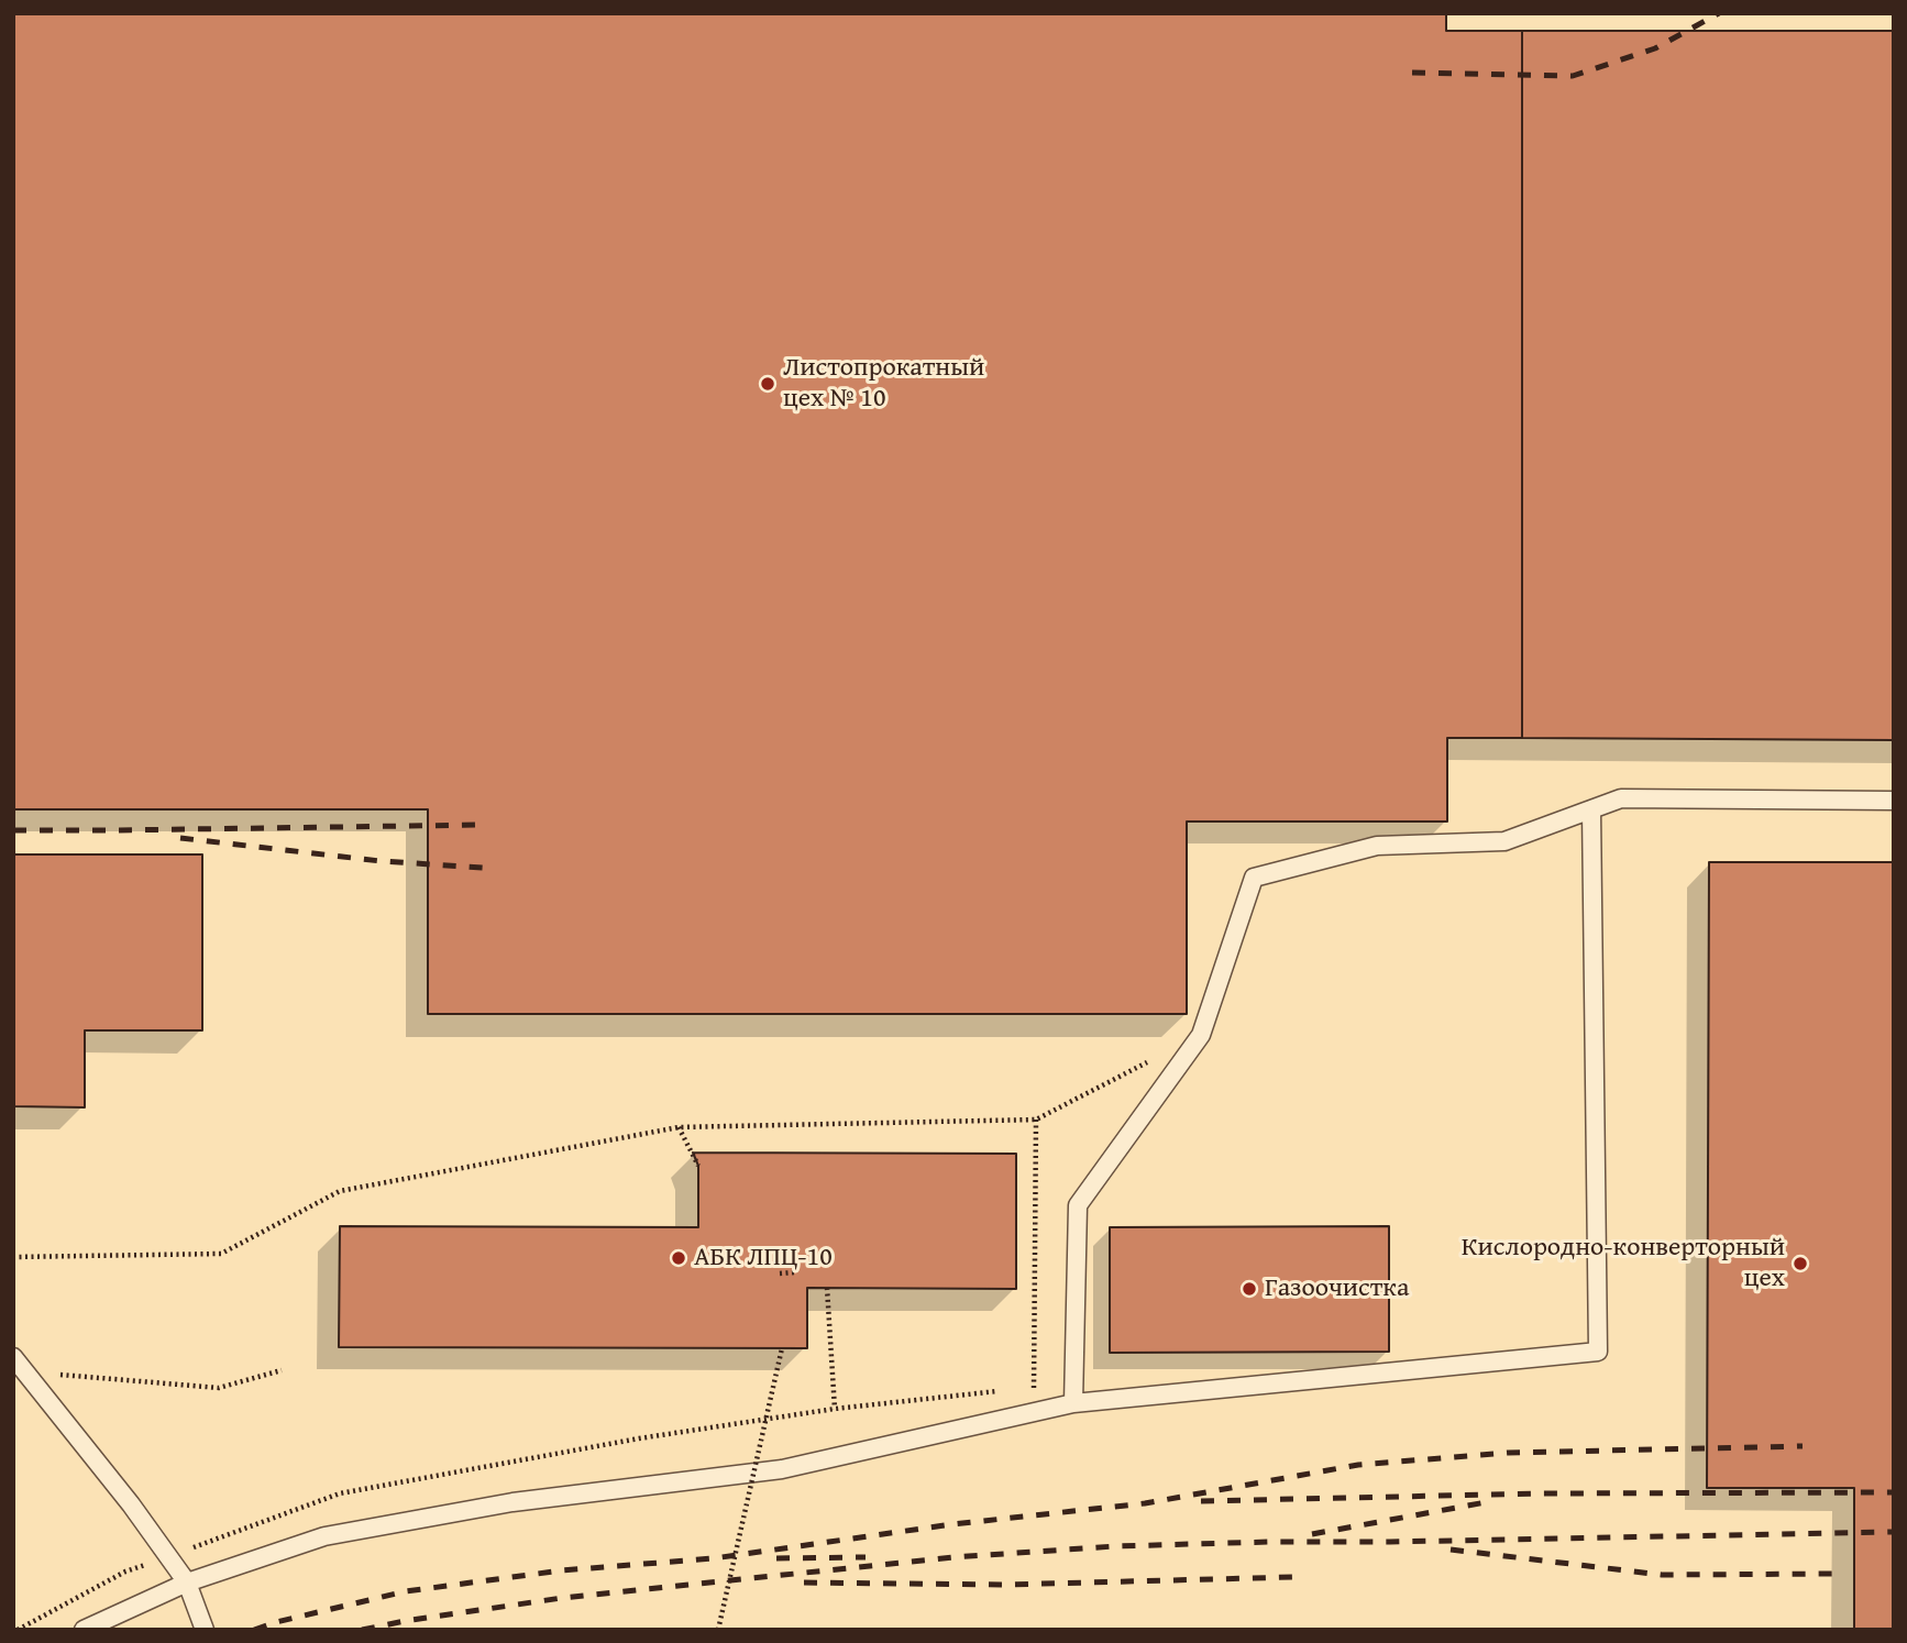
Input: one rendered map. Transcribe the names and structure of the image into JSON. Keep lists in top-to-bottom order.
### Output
{
  "places": [
    "Листопрокатный цех № 10",
    "АБК ЛПЦ-10",
    "Кислородно-конверторный цех",
    "Газоочистка"
  ]
}
